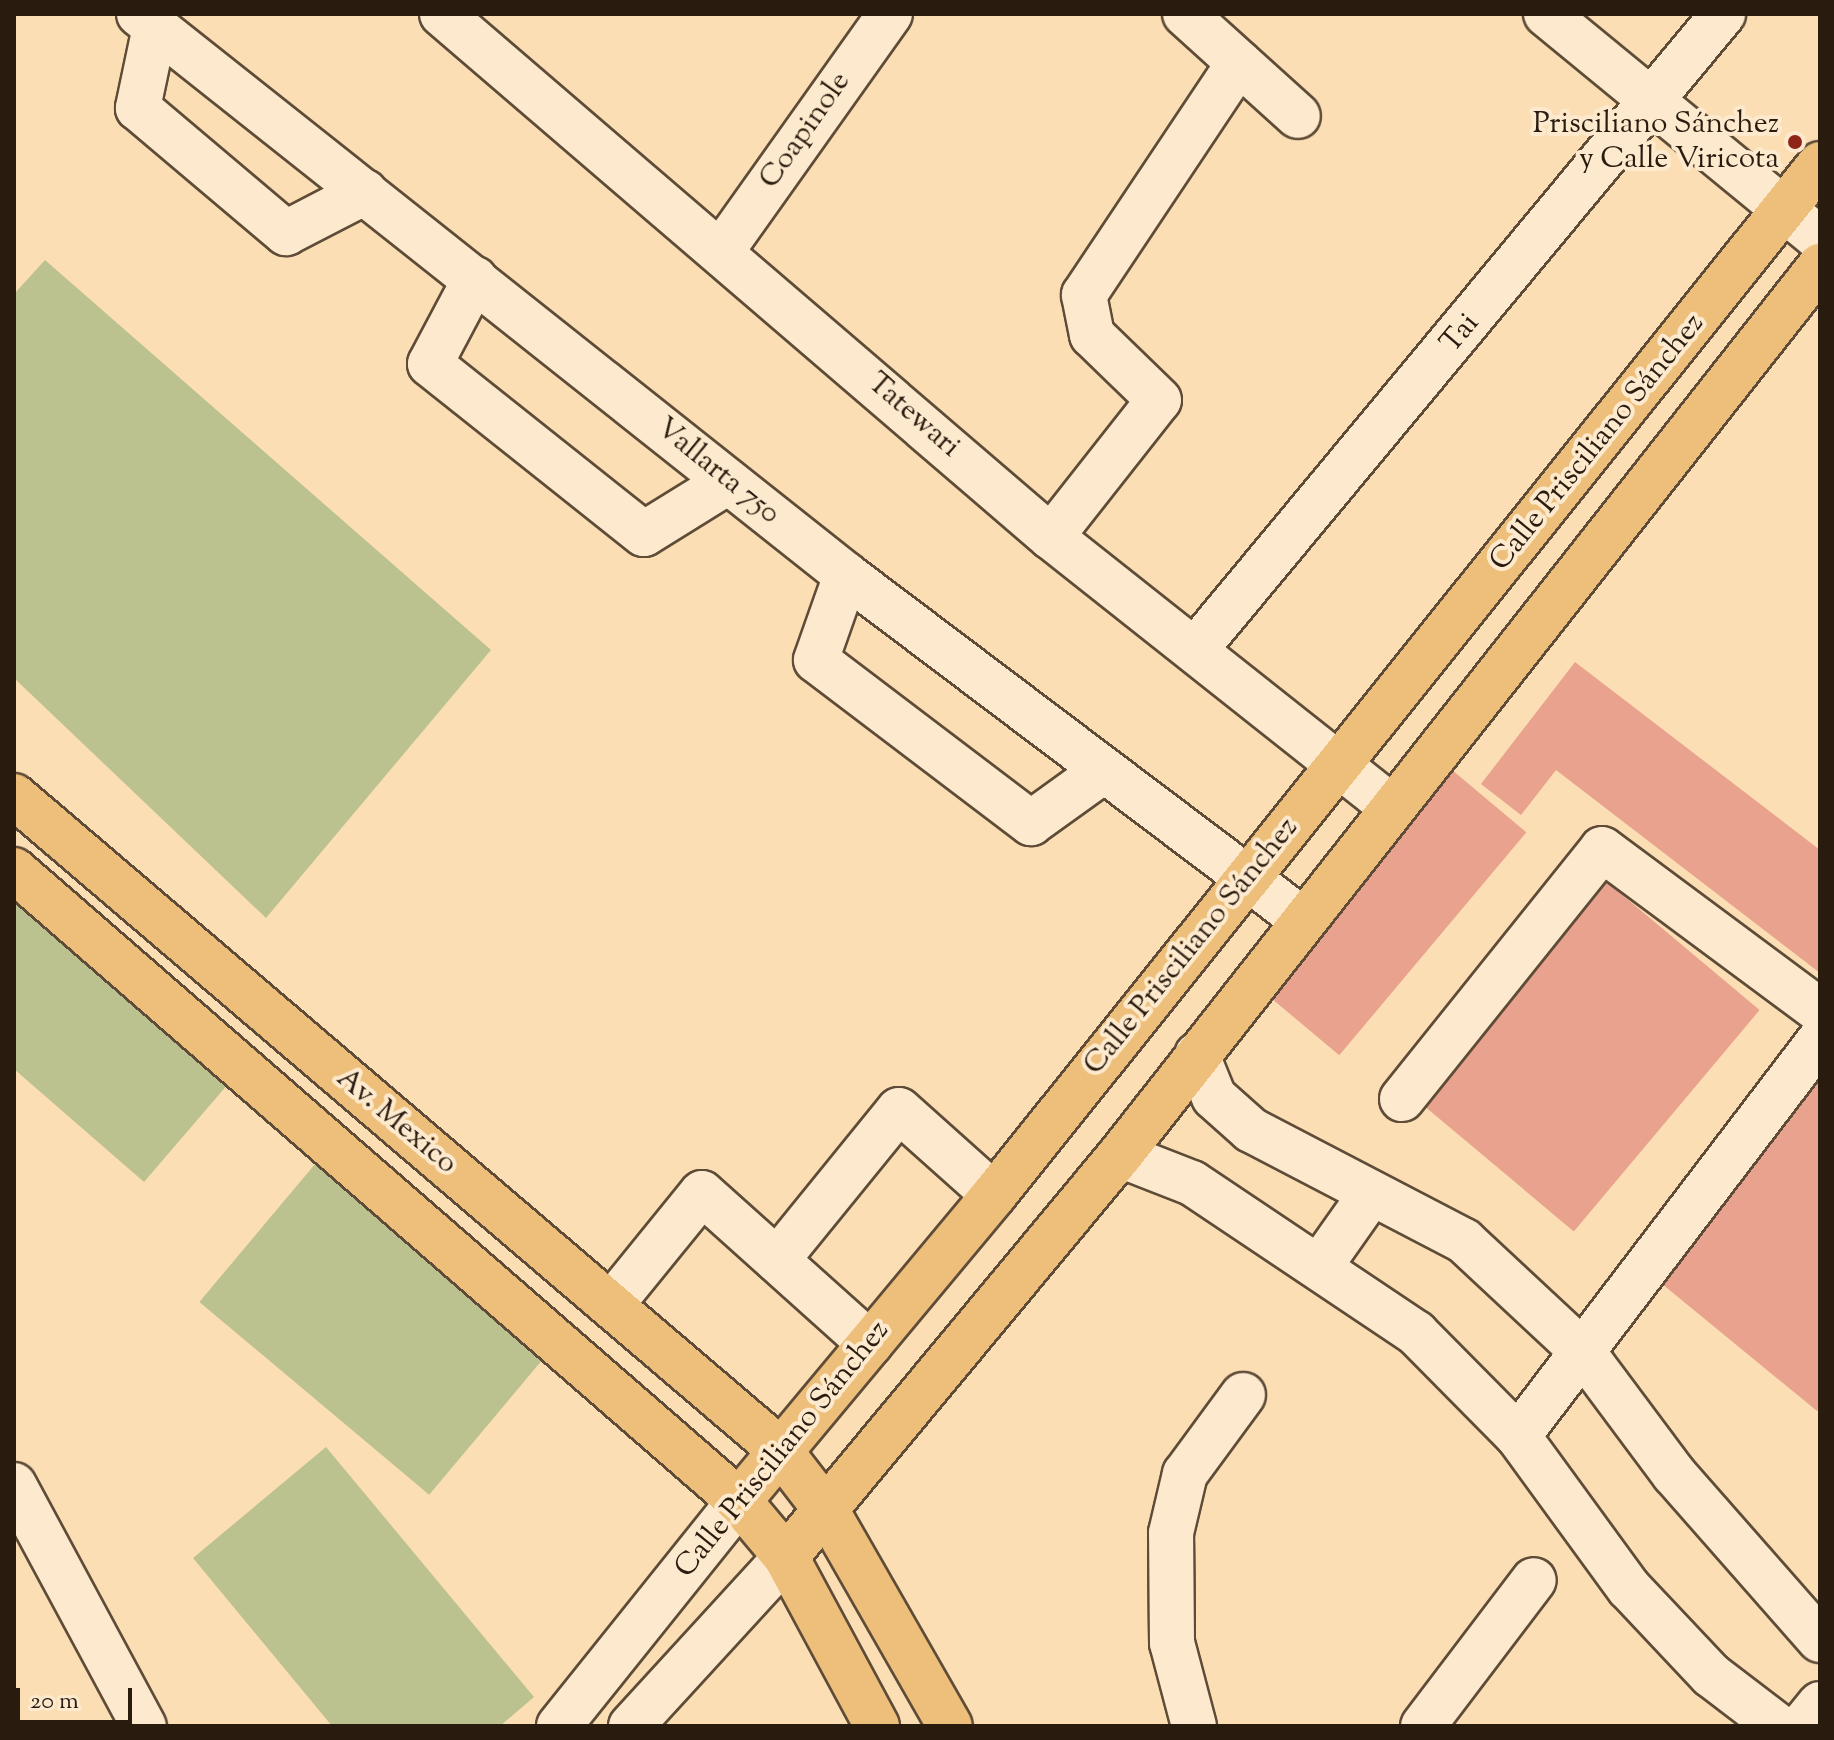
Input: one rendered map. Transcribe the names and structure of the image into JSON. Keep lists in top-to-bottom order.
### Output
{
  "streets": {
    "main road": ["Calle Prisciliano Sánchez", "Av. Mexico"],
    "street": [
      "Coapinole",
      "Tai",
      "Tatewari",
      "Vallarta 750"
    ]
  },
  "crossings": [
    ["Coapinole", "Tatewari"],
    ["Tai", "Tatewari"],
    ["Tatewari", "Calle Prisciliano Sánchez"],
    ["Calle Prisciliano Sánchez", "Vallarta 750"],
    ["Calle Prisciliano Sánchez", "Av. Mexico"]
  ],
  "places": ["Prisciliano Sánchez y Calle Viricota"],
  "scale_bar": "20 m"
}
